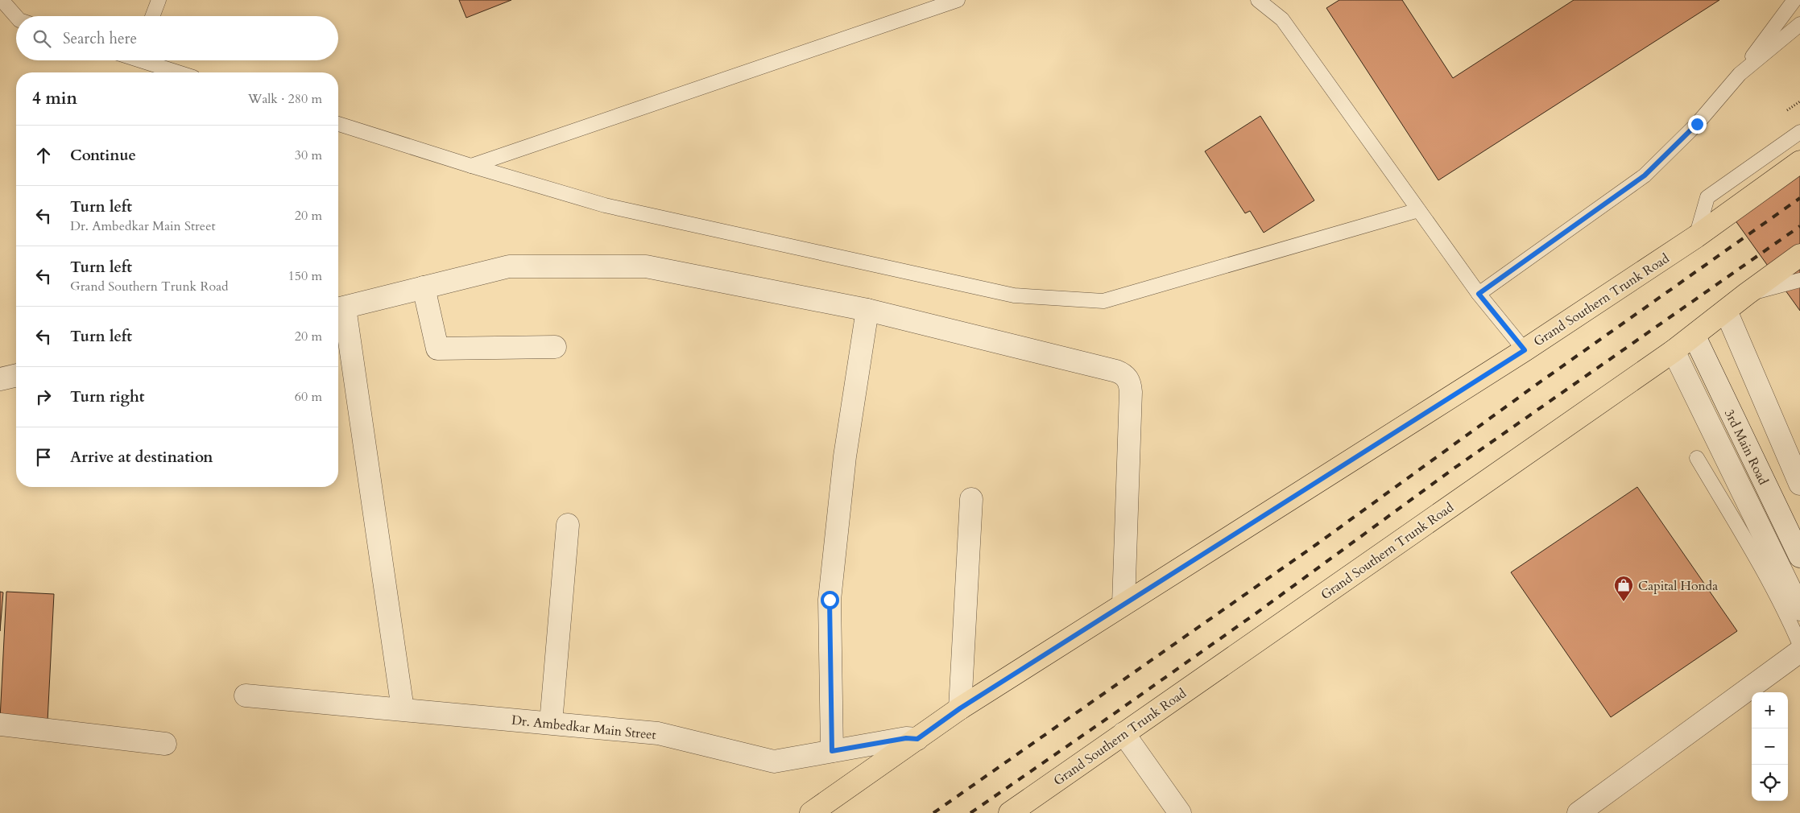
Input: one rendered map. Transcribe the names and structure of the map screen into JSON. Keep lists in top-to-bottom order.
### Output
{
  "streets": {
    "main road": ["Grand Southern Trunk Road"],
    "street": ["3rd Main Road", "Dr. Ambedkar Main Street"]
  },
  "crossings": [
    ["Grand Southern Trunk Road", "3rd Main Road"],
    ["Grand Southern Trunk Road", "Dr. Ambedkar Main Street"]
  ],
  "places": {
    "shop": ["Capital Honda"]
  },
  "page": {
    "search": "Search here",
    "heading": ["4 min", "Walk · 280 m"],
    "list": [
      ["Continue", "30 m"],
      ["Turn left", "Dr. Ambedkar Main Street", "20 m"],
      ["Turn left", "Grand Southern Trunk Road", "150 m"],
      ["Turn left", "20 m"],
      ["Turn right", "60 m"],
      "Arrive at destination"
    ],
    "map_buttons": ["+", "−"]
  }
}
